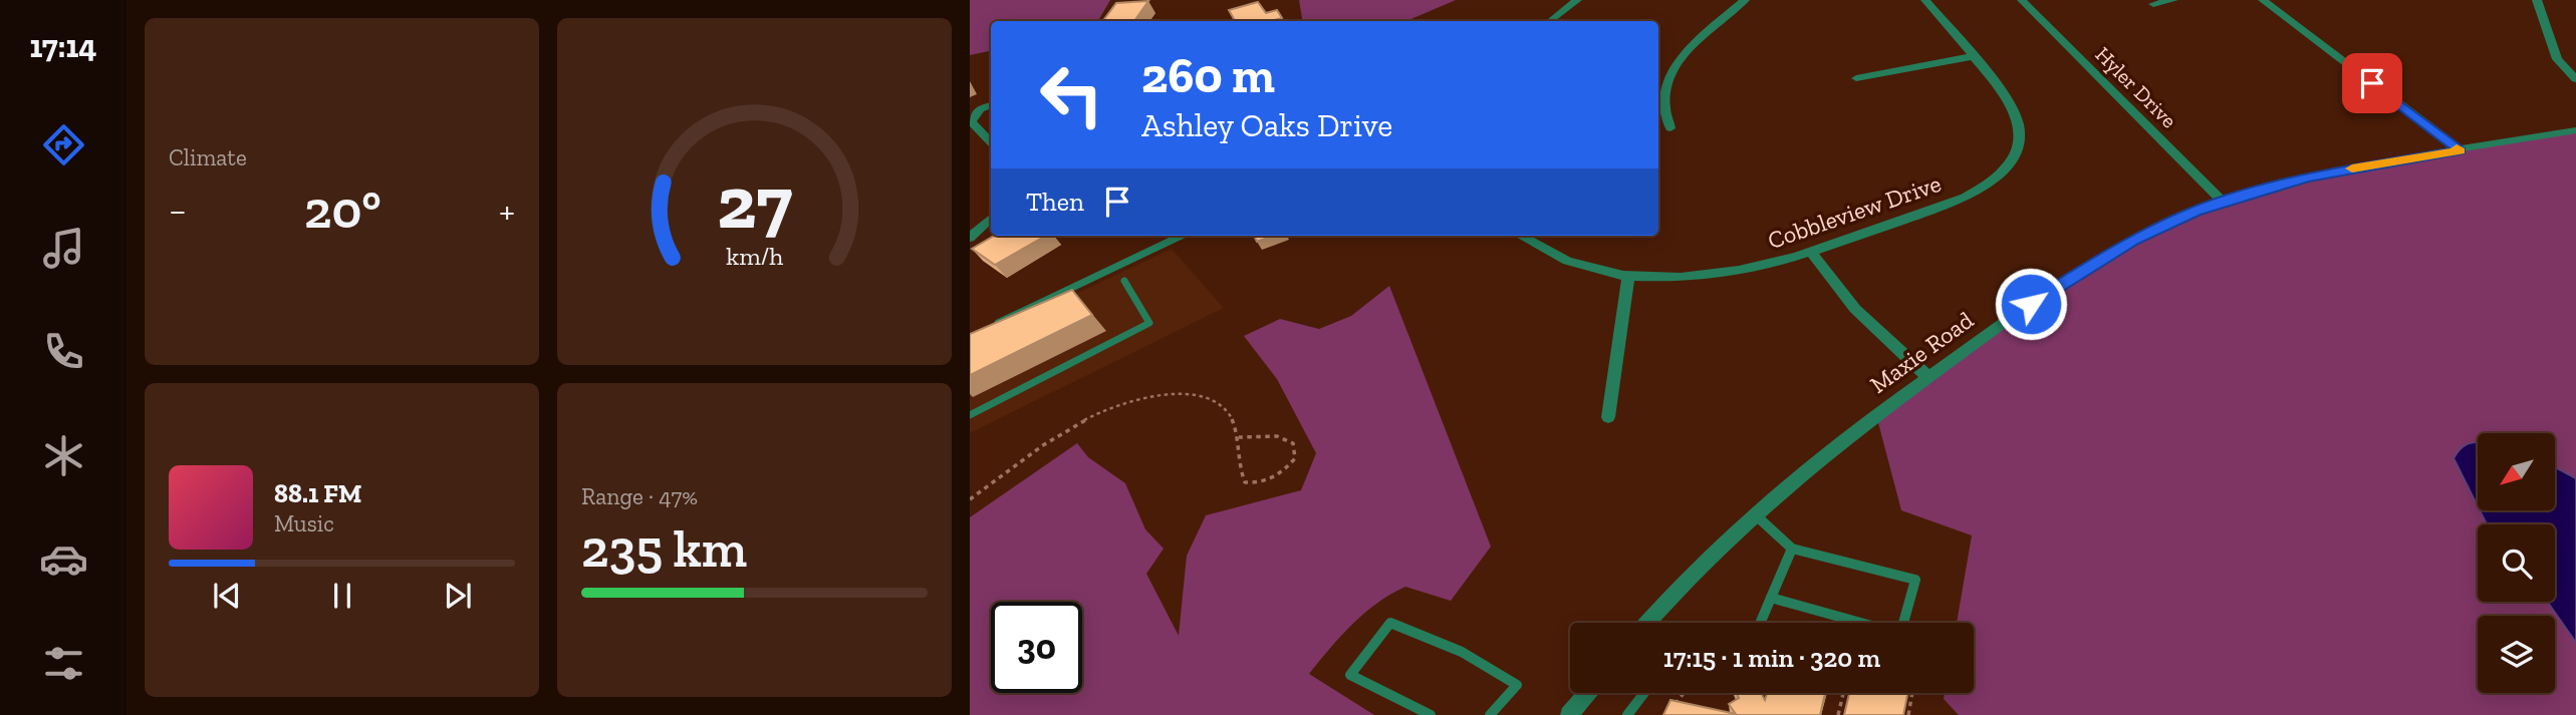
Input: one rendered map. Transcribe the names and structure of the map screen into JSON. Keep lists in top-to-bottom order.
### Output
{
  "streets": {
    "street": ["Hyler Drive", "Cobbleview Drive", "Maxie Road"]
  },
  "crossings": [
    ["Hyler Drive", "Maxie Road"]
  ],
  "north": "bottom left",
  "page": {
    "tabs": "17:14",
    "tile": [
      "Climate",
      ["Range · 47%", "235 km"]
    ],
    "turn": ["260 m", "Ashley Oaks Drive"],
    "then": "Then",
    "heat": ["−", "20°", "+"],
    "song": ["88.1 FM", "Music"],
    "limit": "30",
    "trip": "17:15 · 1 min · 320 m",
    "gauge": ["27", "km/h"]
  }
}
